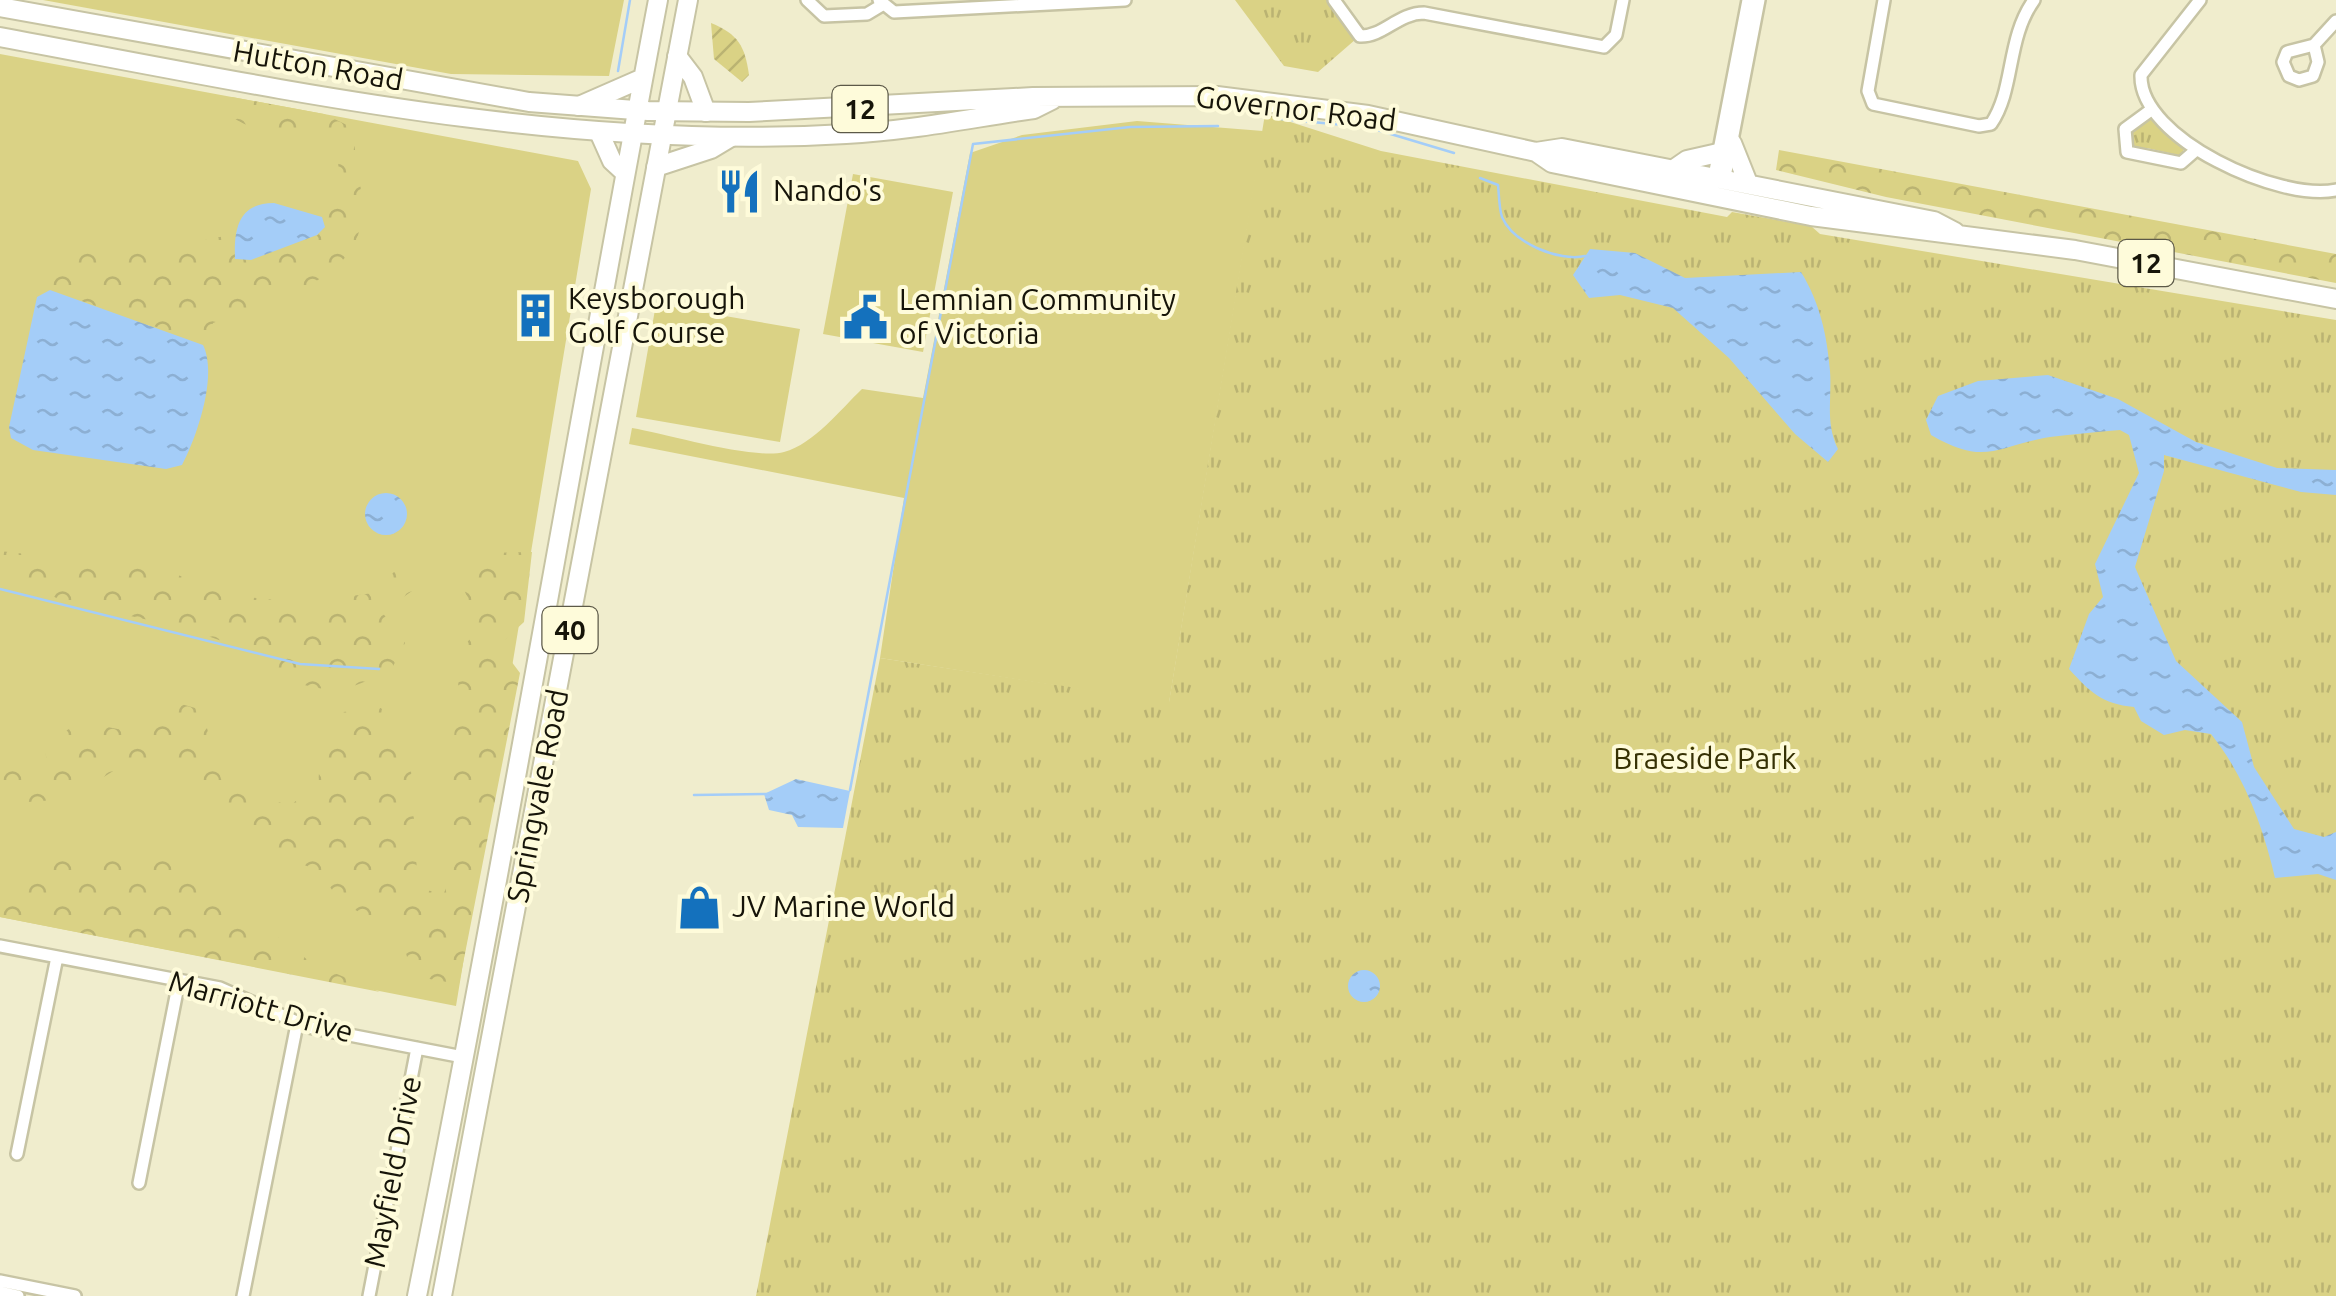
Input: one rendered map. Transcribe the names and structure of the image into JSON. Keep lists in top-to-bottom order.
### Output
{
  "streets": {
    "main road": [
      "Hutton Road",
      "12",
      "Governor Road",
      "40",
      "Springvale Road"
    ],
    "street": ["Marriott Drive", "Mayfield Drive"]
  },
  "crossings": [
    ["Hutton Road", "Governor Road"],
    ["Hutton Road", "Springvale Road"],
    ["Governor Road", "Springvale Road"],
    ["Springvale Road", "Marriott Drive"],
    ["Marriott Drive", "Mayfield Drive"]
  ],
  "parks": ["Braeside Park"],
  "places": {
    "restaurant": ["Nando's"],
    "building": ["Keysborough Golf Course"],
    "public building": ["Lemnian Community of Victoria"],
    "shop": ["JV Marine World"]
  }
}
